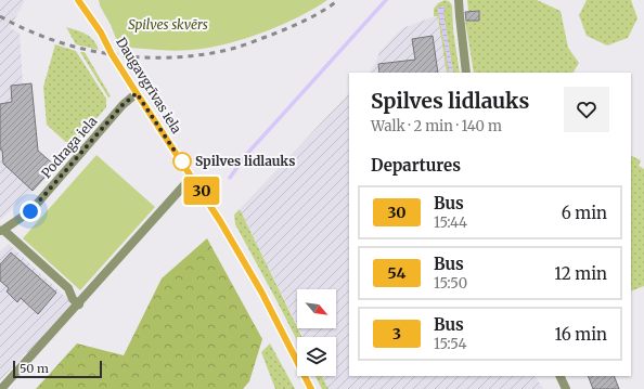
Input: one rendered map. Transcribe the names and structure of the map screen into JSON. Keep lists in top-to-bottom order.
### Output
{
  "streets": {
    "main road": ["Daugavgrīvas iela"],
    "street": ["Podraga iela"]
  },
  "crossings": [
    ["Daugavgrīvas iela", "Podraga iela"]
  ],
  "parks": ["Spilves skvērs"],
  "places": ["Spilves lidlauks"],
  "lines": ["bus line 30"],
  "scale_bar": "50 m",
  "north": "bottom right",
  "page": {
    "on_map": "30",
    "heading": [
      ["Spilves lidlauks", "Walk · 2 min · 140 m"],
      "Departures"
    ],
    "list": [
      {
        "mark": "30",
        "name": "Bus",
        "note": "15:44",
        "value": "6 min"
      },
      {
        "mark": "54",
        "name": "Bus",
        "note": "15:50",
        "value": "12 min"
      },
      {
        "mark": "3",
        "name": "Bus",
        "note": "15:54",
        "value": "16 min"
      }
    ],
    "scale": "50 m"
  }
}
